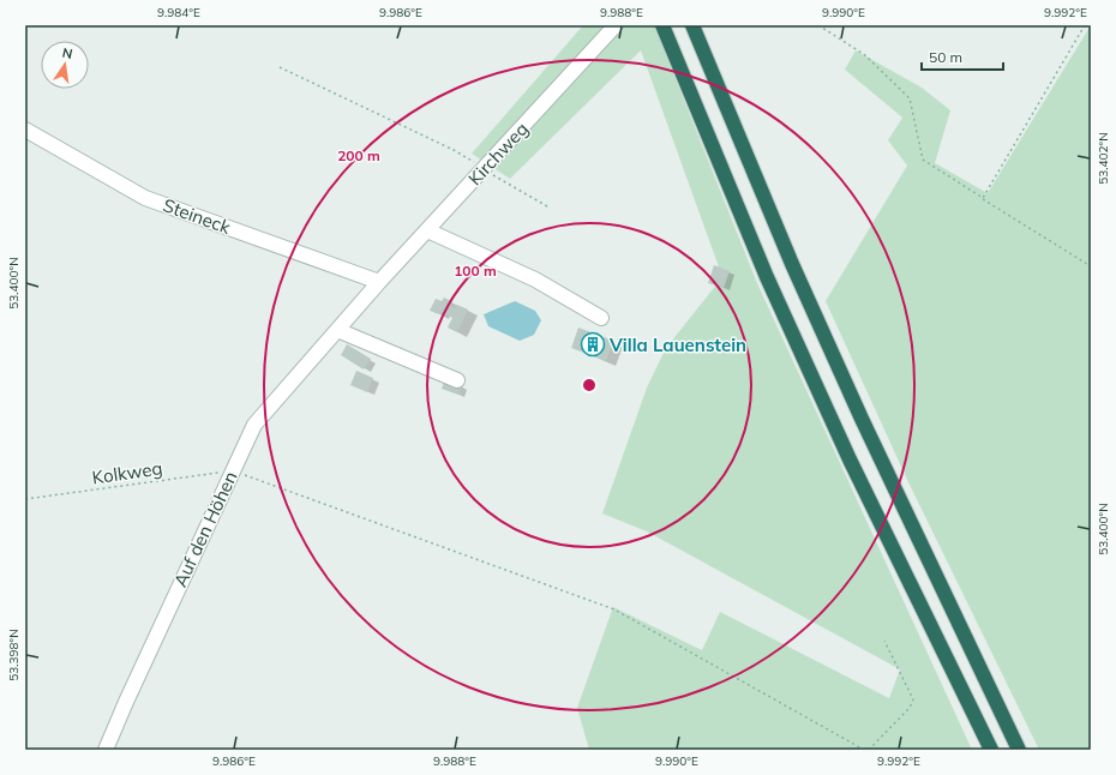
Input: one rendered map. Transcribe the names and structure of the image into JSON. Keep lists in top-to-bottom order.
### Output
{
  "streets": {
    "street": ["Kirchweg", "Steineck", "Auf den Höhen"],
    "path": ["Kolkweg"]
  },
  "crossings": [
    ["Kirchweg", "Steineck"],
    ["Kirchweg", "Auf den Höhen"],
    ["Steineck", "Auf den Höhen"],
    ["Kolkweg", "Auf den Höhen"]
  ],
  "places": {
    "building": ["Villa Lauenstein"]
  },
  "scale_bar": "50 m",
  "north": "top",
  "coordinates": [
    "9.984°E",
    "9.986°E",
    "9.988°E",
    "9.990°E",
    "9.992°E",
    "53.402°N",
    "53.400°N",
    "53.398°N"
  ],
  "rings": ["200 m", "100 m"]
}
